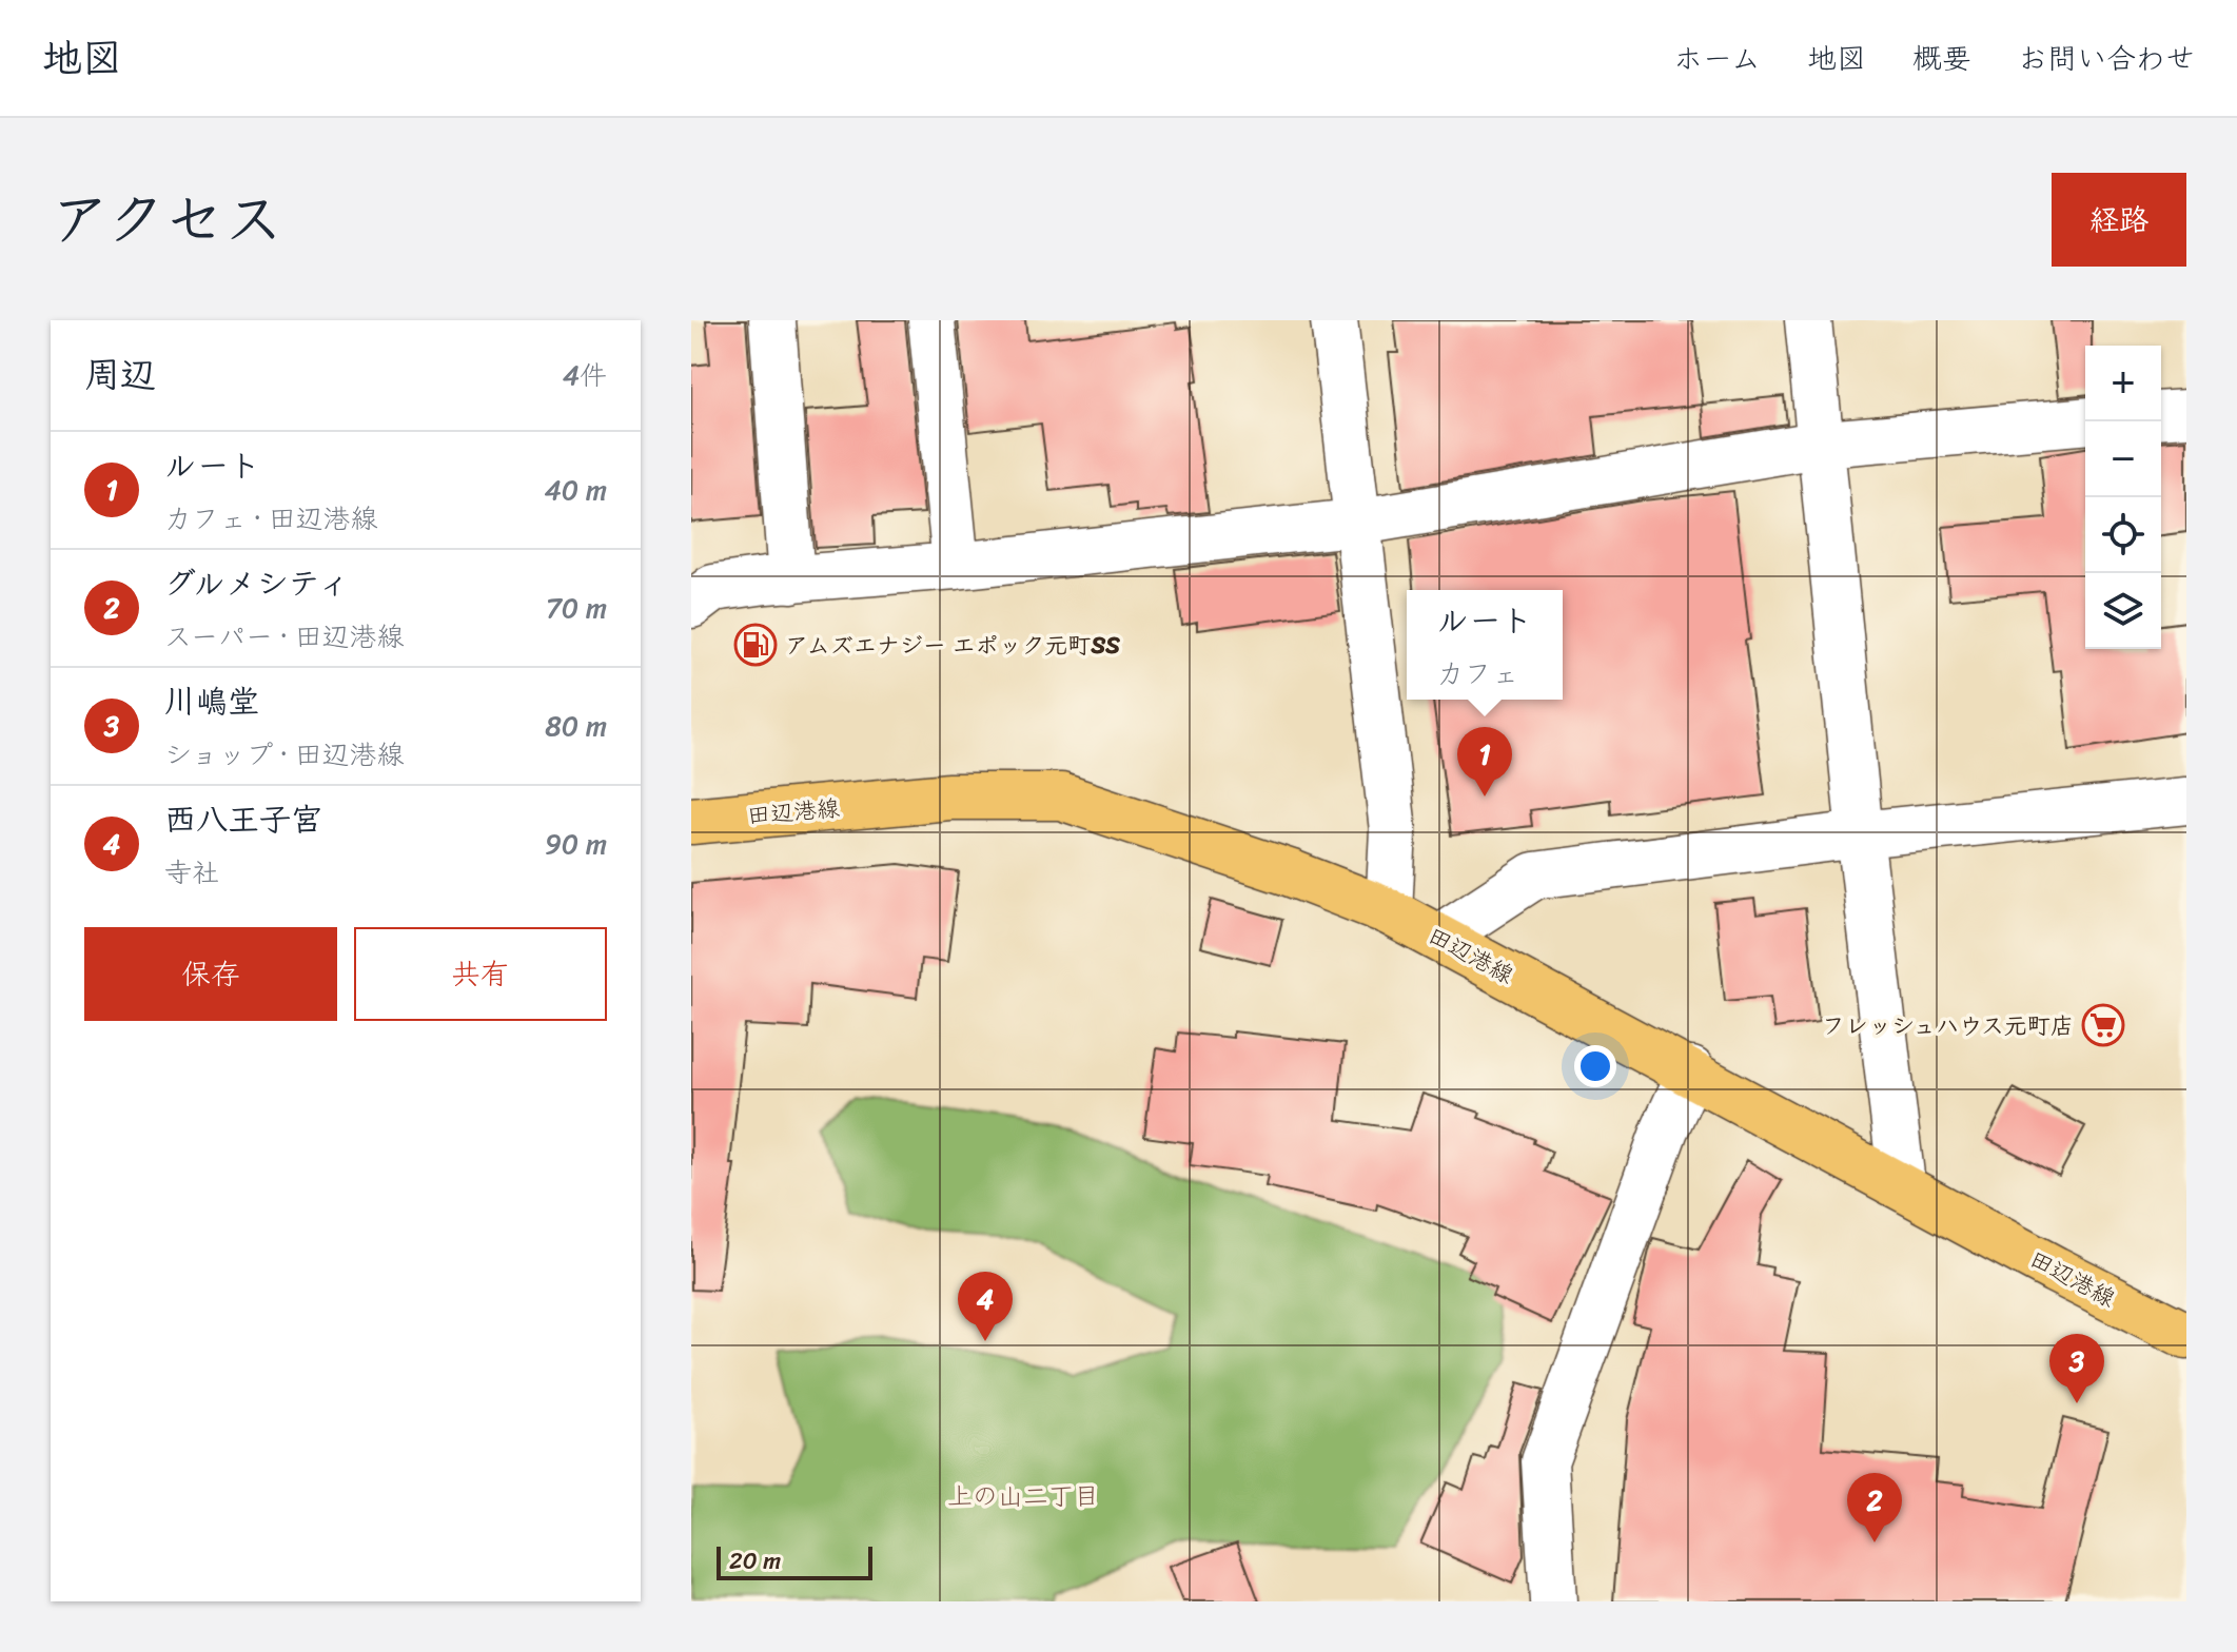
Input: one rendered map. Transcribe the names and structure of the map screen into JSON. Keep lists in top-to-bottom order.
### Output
{
  "streets": {
    "main road": ["田辺港線"]
  },
  "districts": ["上の山二丁目"],
  "places": {
    "fuel station": ["アムズエナジー エポック元町SS"],
    "supermarket": ["フレッシュハウス元町店"]
  },
  "scale_bar": "20 m",
  "page": {
    "header": "地図",
    "nav": [
      "ホーム",
      "地図",
      "概要",
      "お問い合わせ"
    ],
    "title": "アクセス",
    "buttons": [
      "経路",
      ["保存", "共有"]
    ],
    "heading": ["周辺", "4件"],
    "map_buttons": ["+", "−"],
    "list": [
      {
        "mark": "1",
        "name": "ルート",
        "note": "カフェ · 田辺港線",
        "value": "40 m"
      },
      {
        "mark": "2",
        "name": "グルメシティ",
        "note": "スーパー · 田辺港線",
        "value": "70 m"
      },
      {
        "mark": "3",
        "name": "川嶋堂",
        "note": "ショップ · 田辺港線",
        "value": "80 m"
      },
      {
        "mark": "4",
        "name": "西八王子宮",
        "note": "寺社",
        "value": "90 m"
      }
    ],
    "popup": ["ルート", "カフェ"],
    "pins": [
      "1",
      "4",
      "3",
      "2"
    ],
    "scale": "20 m"
  }
}
